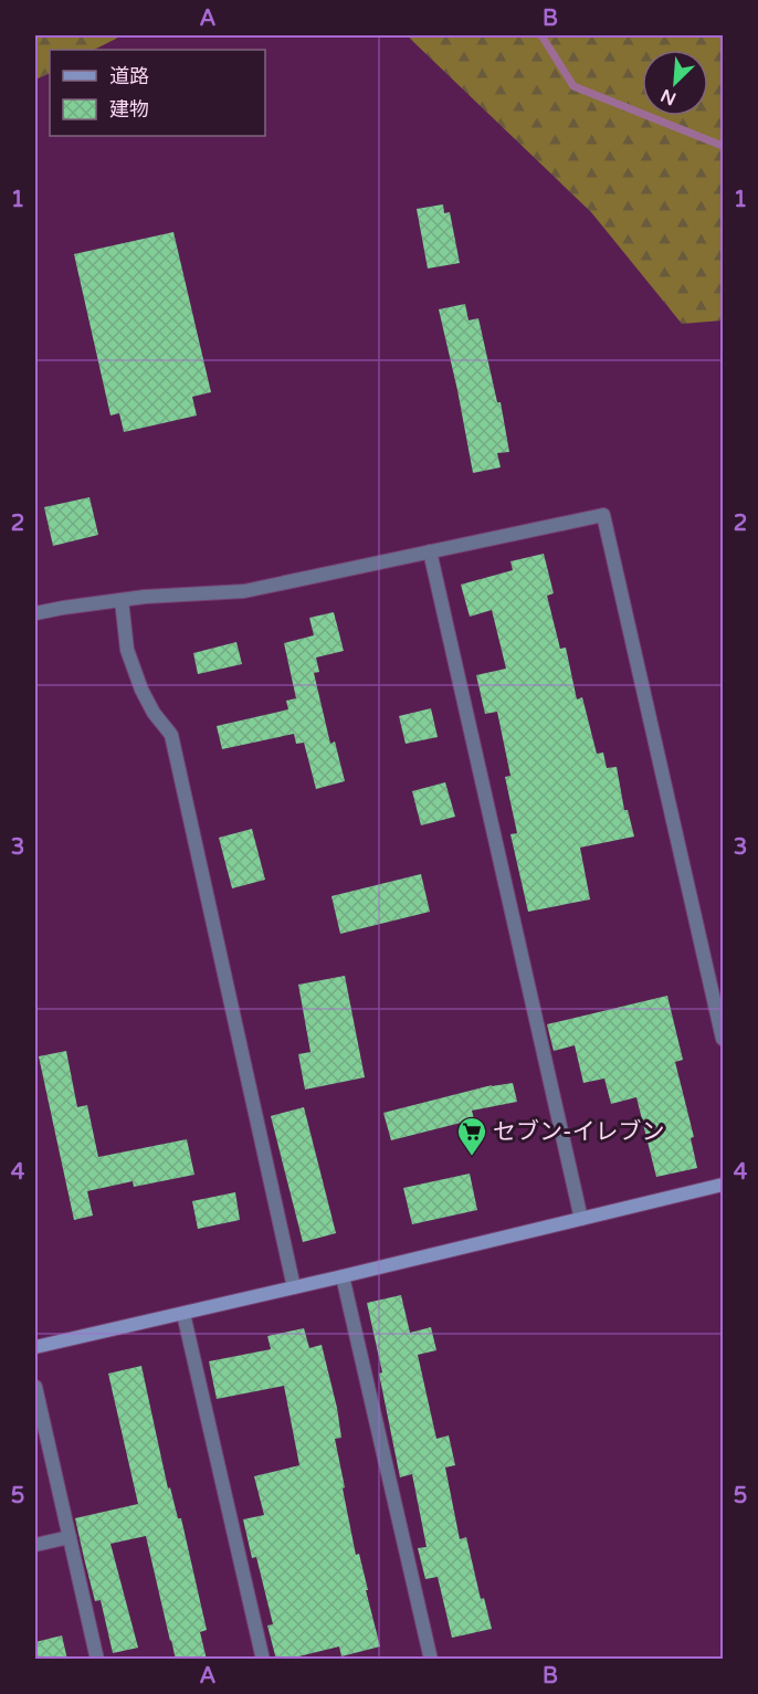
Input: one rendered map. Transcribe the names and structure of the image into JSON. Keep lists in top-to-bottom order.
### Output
{
  "places": {
    "supermarket": ["セブン-イレブン"]
  },
  "legend": ["道路", "建物"],
  "north": "bottom left",
  "grid": {
    "columns": ["A", "B"],
    "rows": [
      "1",
      "2",
      "3",
      "4",
      "5"
    ]
  }
}
